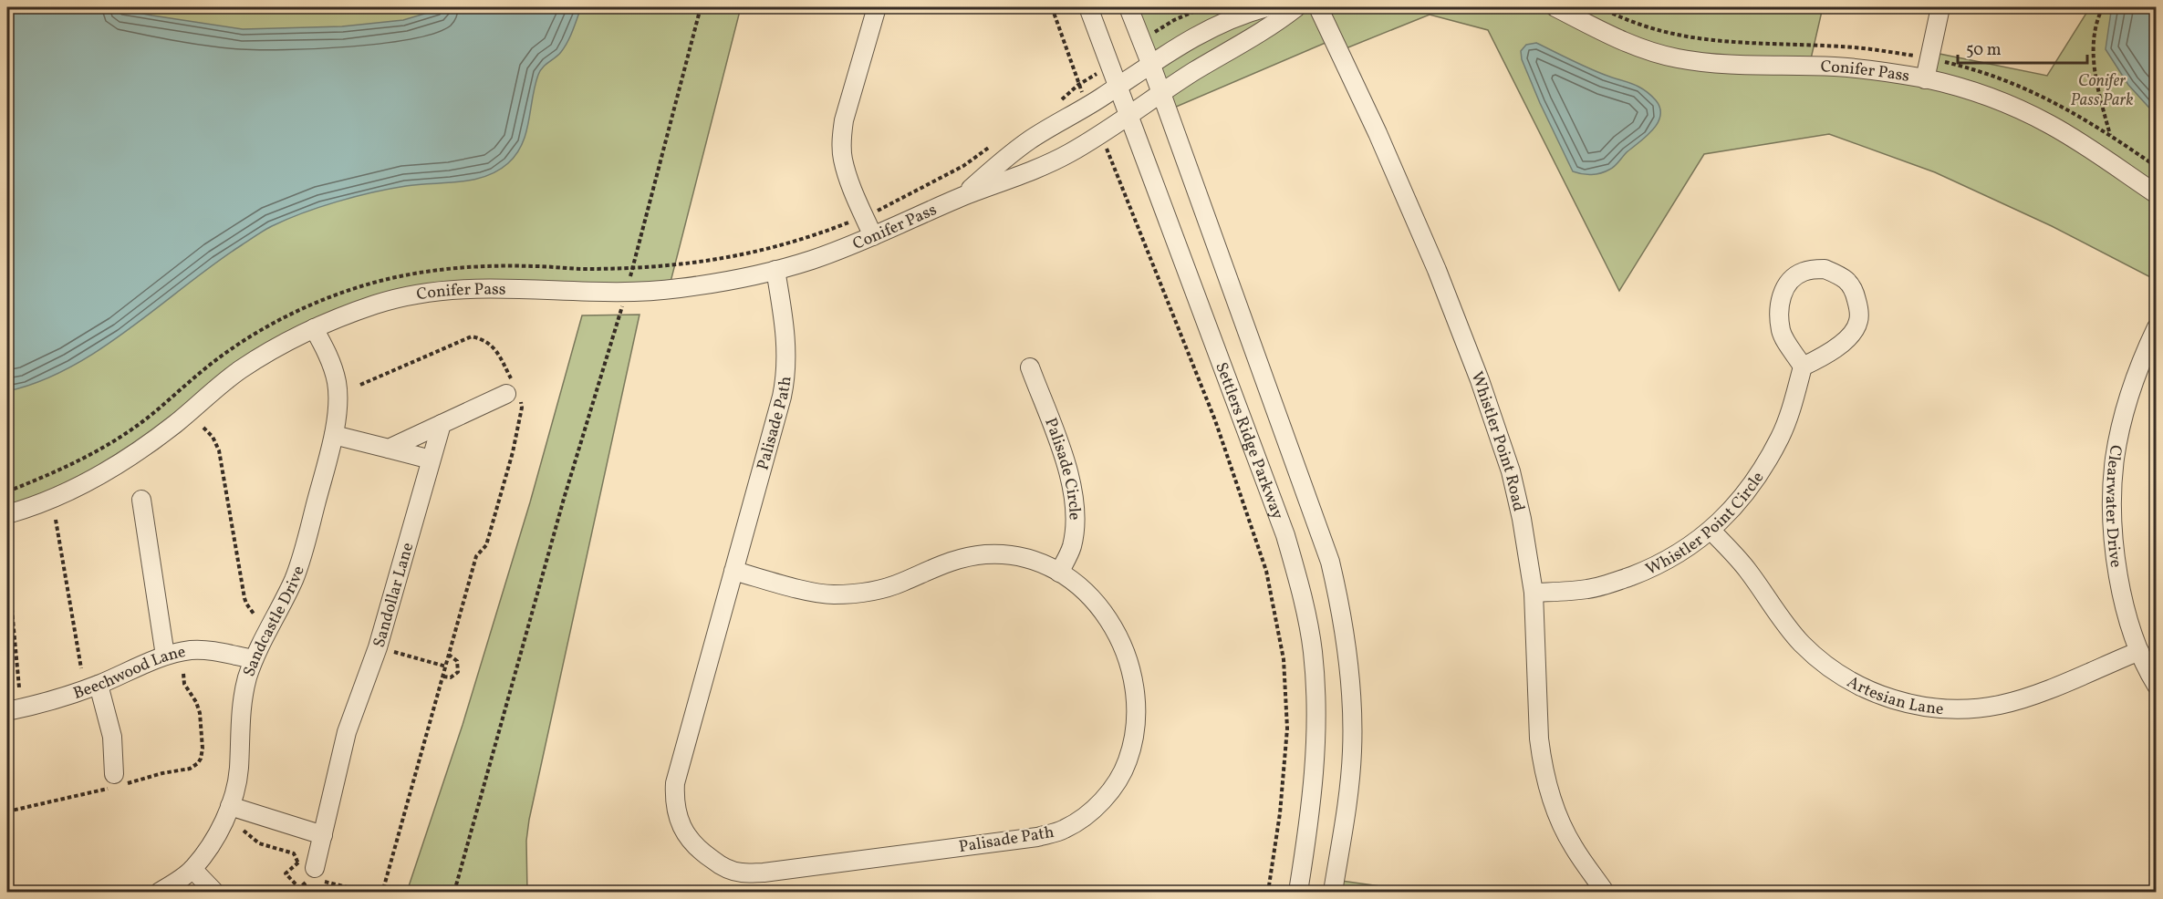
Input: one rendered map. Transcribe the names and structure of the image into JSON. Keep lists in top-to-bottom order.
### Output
{
  "streets": {
    "street": [
      "Conifer Pass",
      "Palisade Path",
      "Settlers Ridge Parkway",
      "Whistler Point Road",
      "Palisade Circle",
      "Clearwater Drive",
      "Whistler Point Circle",
      "Sandollar Lane",
      "Sandcastle Drive",
      "Beechwood Lane",
      "Artesian Lane"
    ]
  },
  "crossings": [
    ["Conifer Pass", "Palisade Path"],
    ["Conifer Pass", "Settlers Ridge Parkway"],
    ["Conifer Pass", "Sandcastle Drive"],
    ["Palisade Path", "Palisade Circle"],
    ["Whistler Point Road", "Whistler Point Circle"],
    ["Clearwater Drive", "Artesian Lane"],
    ["Whistler Point Circle", "Artesian Lane"],
    ["Sandcastle Drive", "Beechwood Lane"]
  ],
  "parks": ["Conifer Pass Park"],
  "scale_bar": "50 m"
}
